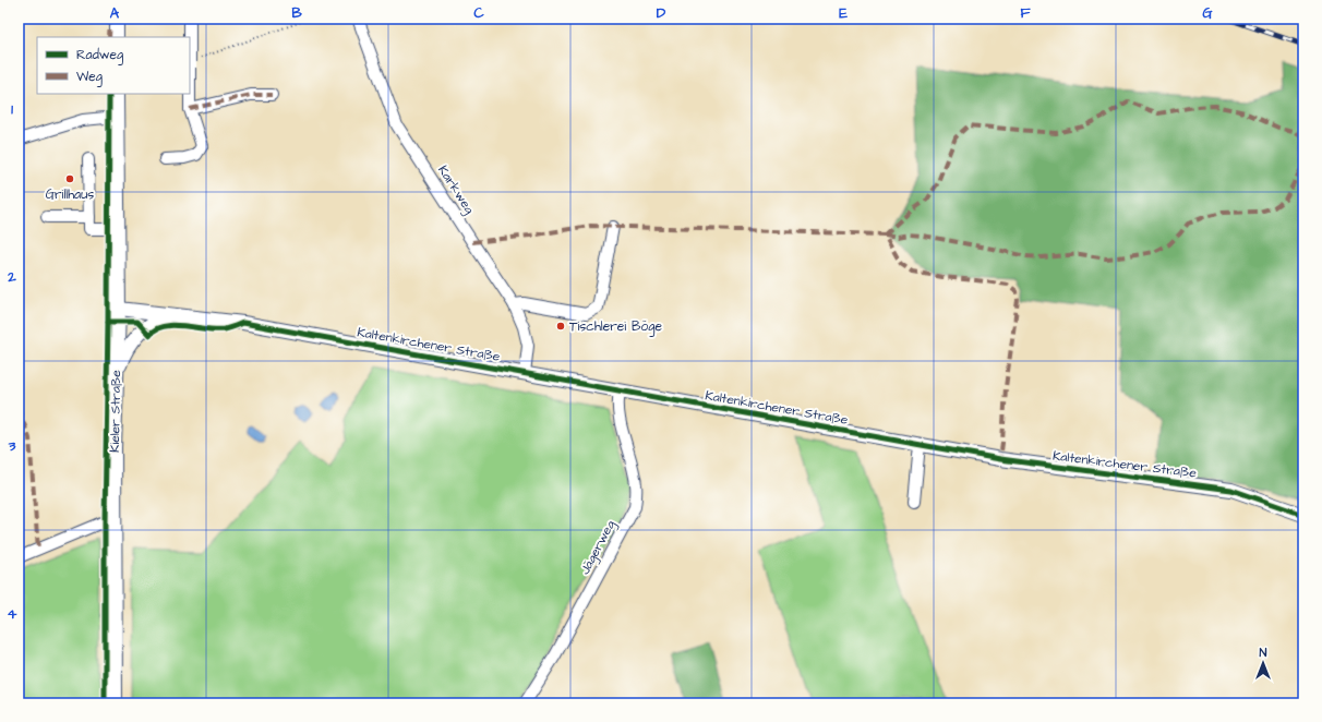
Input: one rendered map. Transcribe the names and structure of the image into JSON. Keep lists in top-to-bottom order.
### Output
{
  "streets": {
    "main road": ["Kaltenkirchener Straße", "Kieler Straße"],
    "street": ["Karkweg", "Jägerweg"]
  },
  "crossings": [
    ["Karkweg", "Kaltenkirchener Straße"],
    ["Kaltenkirchener Straße", "Kieler Straße"],
    ["Kaltenkirchener Straße", "Jägerweg"]
  ],
  "places": ["Grillhaus", "Tischlerei Böge"],
  "legend": ["Radweg", "Weg"],
  "north": "top",
  "grid": {
    "columns": [
      "A",
      "B",
      "C",
      "D",
      "E",
      "F",
      "G"
    ],
    "rows": [
      "1",
      "2",
      "3",
      "4"
    ]
  }
}
